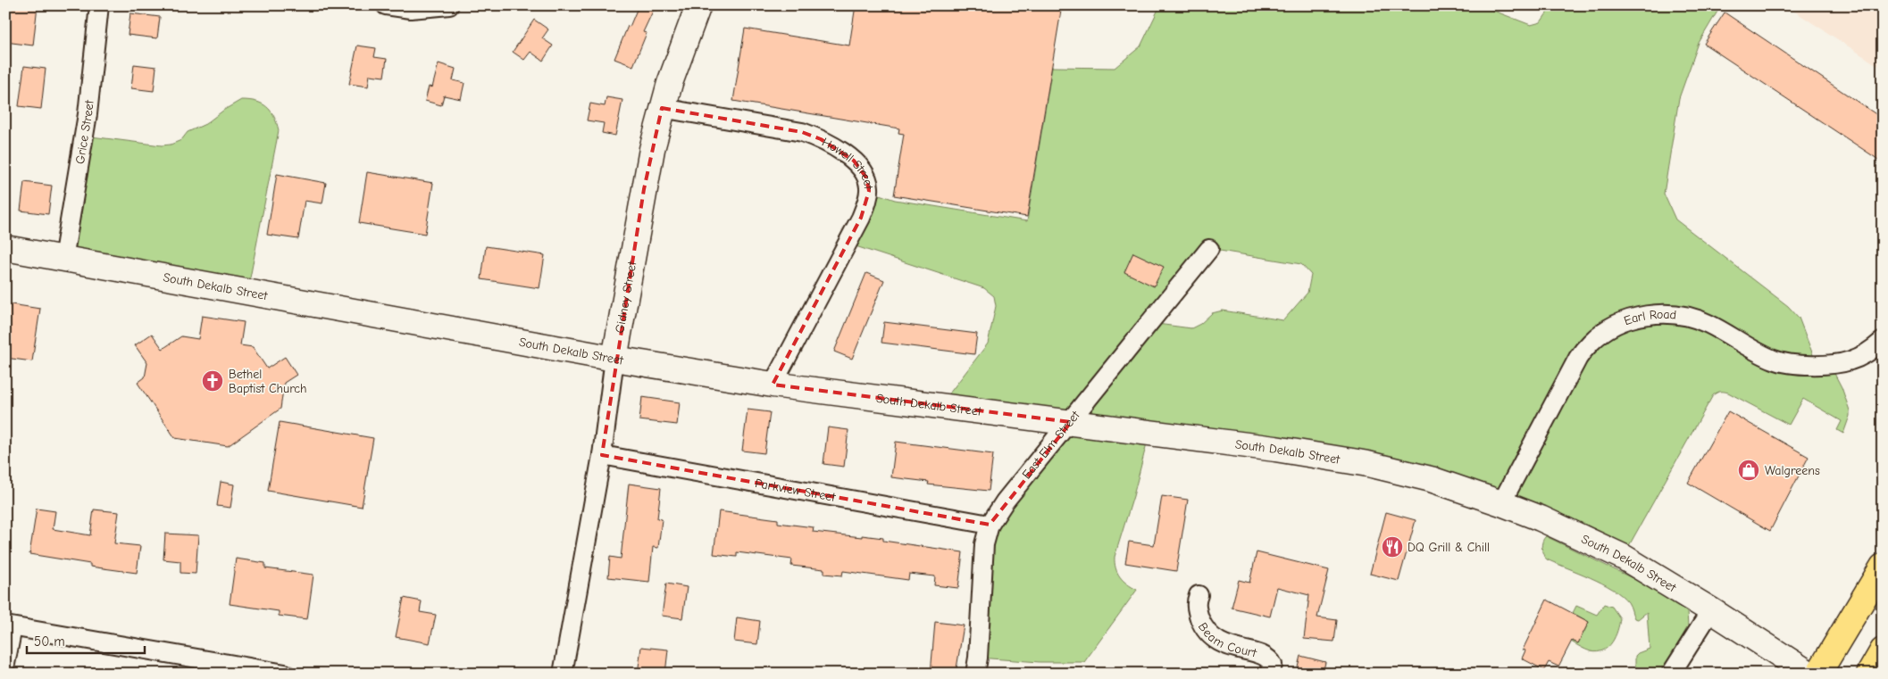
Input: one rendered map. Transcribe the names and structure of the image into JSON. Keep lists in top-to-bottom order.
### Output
{
  "streets": {
    "main road": ["South Dekalb Street", "Gidney Street"],
    "street": [
      "Grice Street",
      "Howell Street",
      "Earl Road",
      "East Elm Street",
      "Parkview Street",
      "Beam Court"
    ]
  },
  "crossings": [
    ["Grice Street", "South Dekalb Street"],
    ["Howell Street", "South Dekalb Street"],
    ["Howell Street", "Gidney Street"],
    ["South Dekalb Street", "Gidney Street"],
    ["South Dekalb Street", "Earl Road"],
    ["South Dekalb Street", "East Elm Street"],
    ["Gidney Street", "Parkview Street"],
    ["East Elm Street", "Parkview Street"]
  ],
  "places": {
    "church": ["Bethel Baptist Church"],
    "shop": ["Walgreens"],
    "restaurant": ["DQ Grill & Chill"]
  },
  "scale_bar": "50 m"
}
